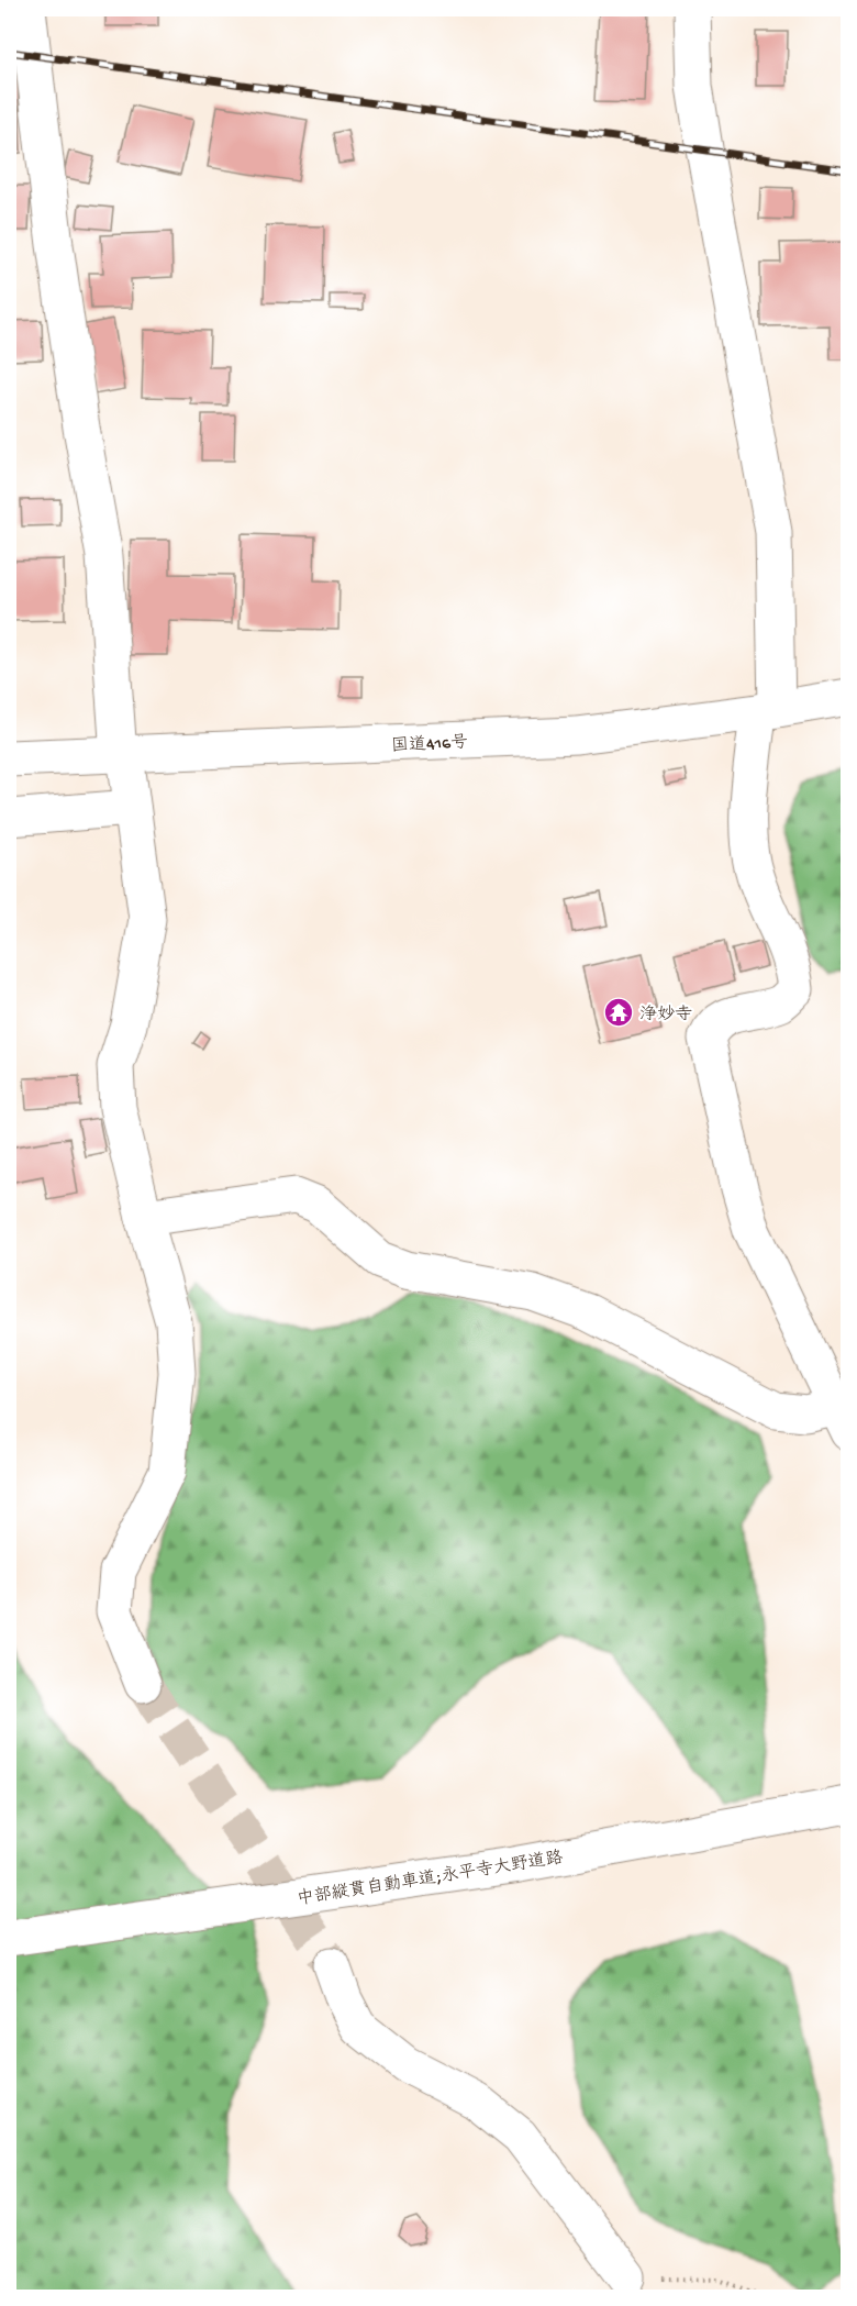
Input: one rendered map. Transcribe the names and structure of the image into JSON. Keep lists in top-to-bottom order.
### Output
{
  "streets": {
    "main road": ["国道416号", "中部縦貫自動車道;永平寺大野道路"]
  },
  "places": {
    "temple": ["浄妙寺"]
  }
}
